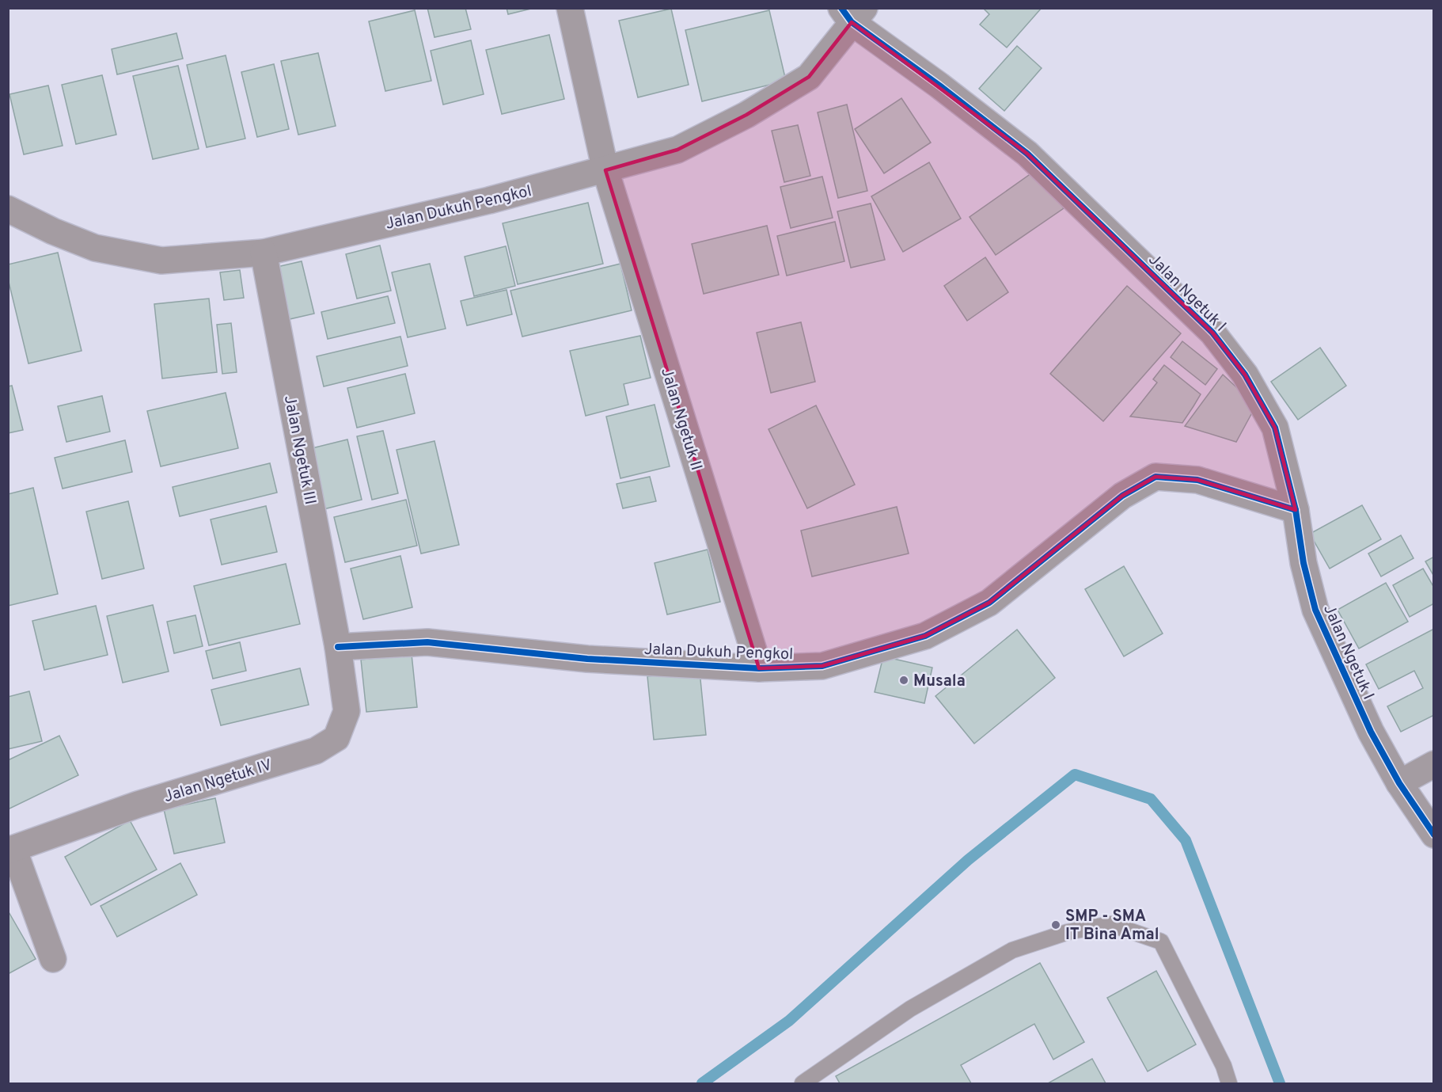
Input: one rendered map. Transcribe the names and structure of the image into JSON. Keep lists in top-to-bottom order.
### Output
{
  "streets": {
    "street": [
      "Jalan Dukuh Pengkol",
      "Jalan Ngetuk I",
      "Jalan Ngetuk II",
      "Jalan Ngetuk III",
      "Jalan Ngetuk IV"
    ]
  },
  "crossings": [
    ["Jalan Dukuh Pengkol", "Jalan Ngetuk I"],
    ["Jalan Dukuh Pengkol", "Jalan Ngetuk II"],
    ["Jalan Dukuh Pengkol", "Jalan Ngetuk III"],
    ["Jalan Dukuh Pengkol", "Jalan Ngetuk IV"],
    ["Jalan Ngetuk III", "Jalan Ngetuk IV"]
  ],
  "places": ["Musala", "SMP - SMA IT Bina Amal"]
}
